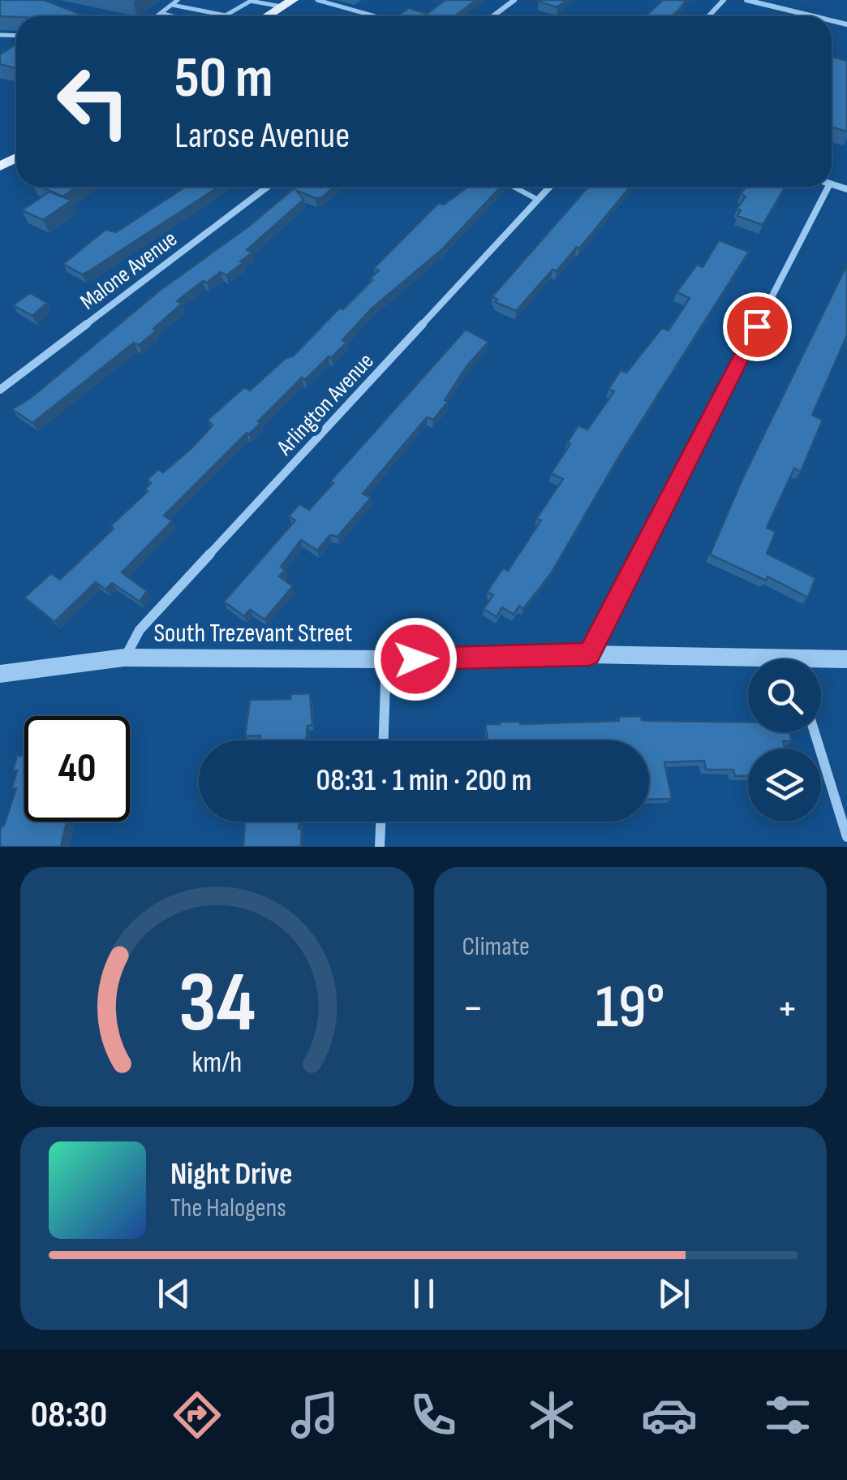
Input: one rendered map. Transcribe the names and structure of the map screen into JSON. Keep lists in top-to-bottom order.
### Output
{
  "streets": {
    "street": ["Malone Avenue", "Arlington Avenue", "South Trezevant Street"]
  },
  "crossings": [
    ["Arlington Avenue", "South Trezevant Street"]
  ],
  "page": {
    "turn": ["50 m", "Larose Avenue"],
    "limit": "40",
    "trip": "08:31 · 1 min · 200 m",
    "tile": "Climate",
    "heat": ["−", "19°", "+"],
    "song": ["Night Drive", "The Halogens"],
    "tabs": "08:30",
    "gauge": ["34", "km/h"]
  }
}
